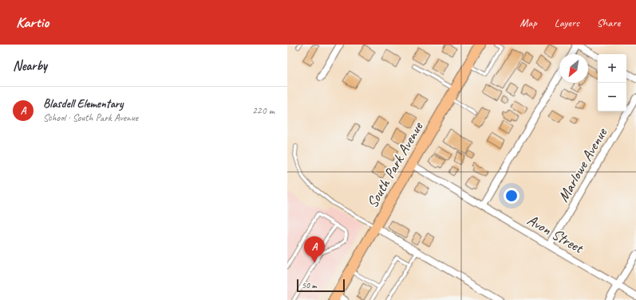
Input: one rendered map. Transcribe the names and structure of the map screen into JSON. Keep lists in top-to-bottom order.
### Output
{
  "streets": {
    "main road": ["South Park Avenue"],
    "street": ["Marlowe Avenue", "Avon Street"]
  },
  "crossings": [
    ["South Park Avenue", "Avon Street"],
    ["Marlowe Avenue", "Avon Street"]
  ],
  "scale_bar": "50 m",
  "north": "bottom left",
  "page": {
    "header": "Kartio",
    "nav": ["Map", "Layers", "Share"],
    "heading": "Nearby",
    "map_buttons": ["+", "−"],
    "list": [
      {
        "mark": "A",
        "name": "Blasdell Elementary",
        "note": "School · South Park Avenue",
        "value": "220 m"
      }
    ],
    "pins": "A",
    "scale": "50 m"
  }
}
